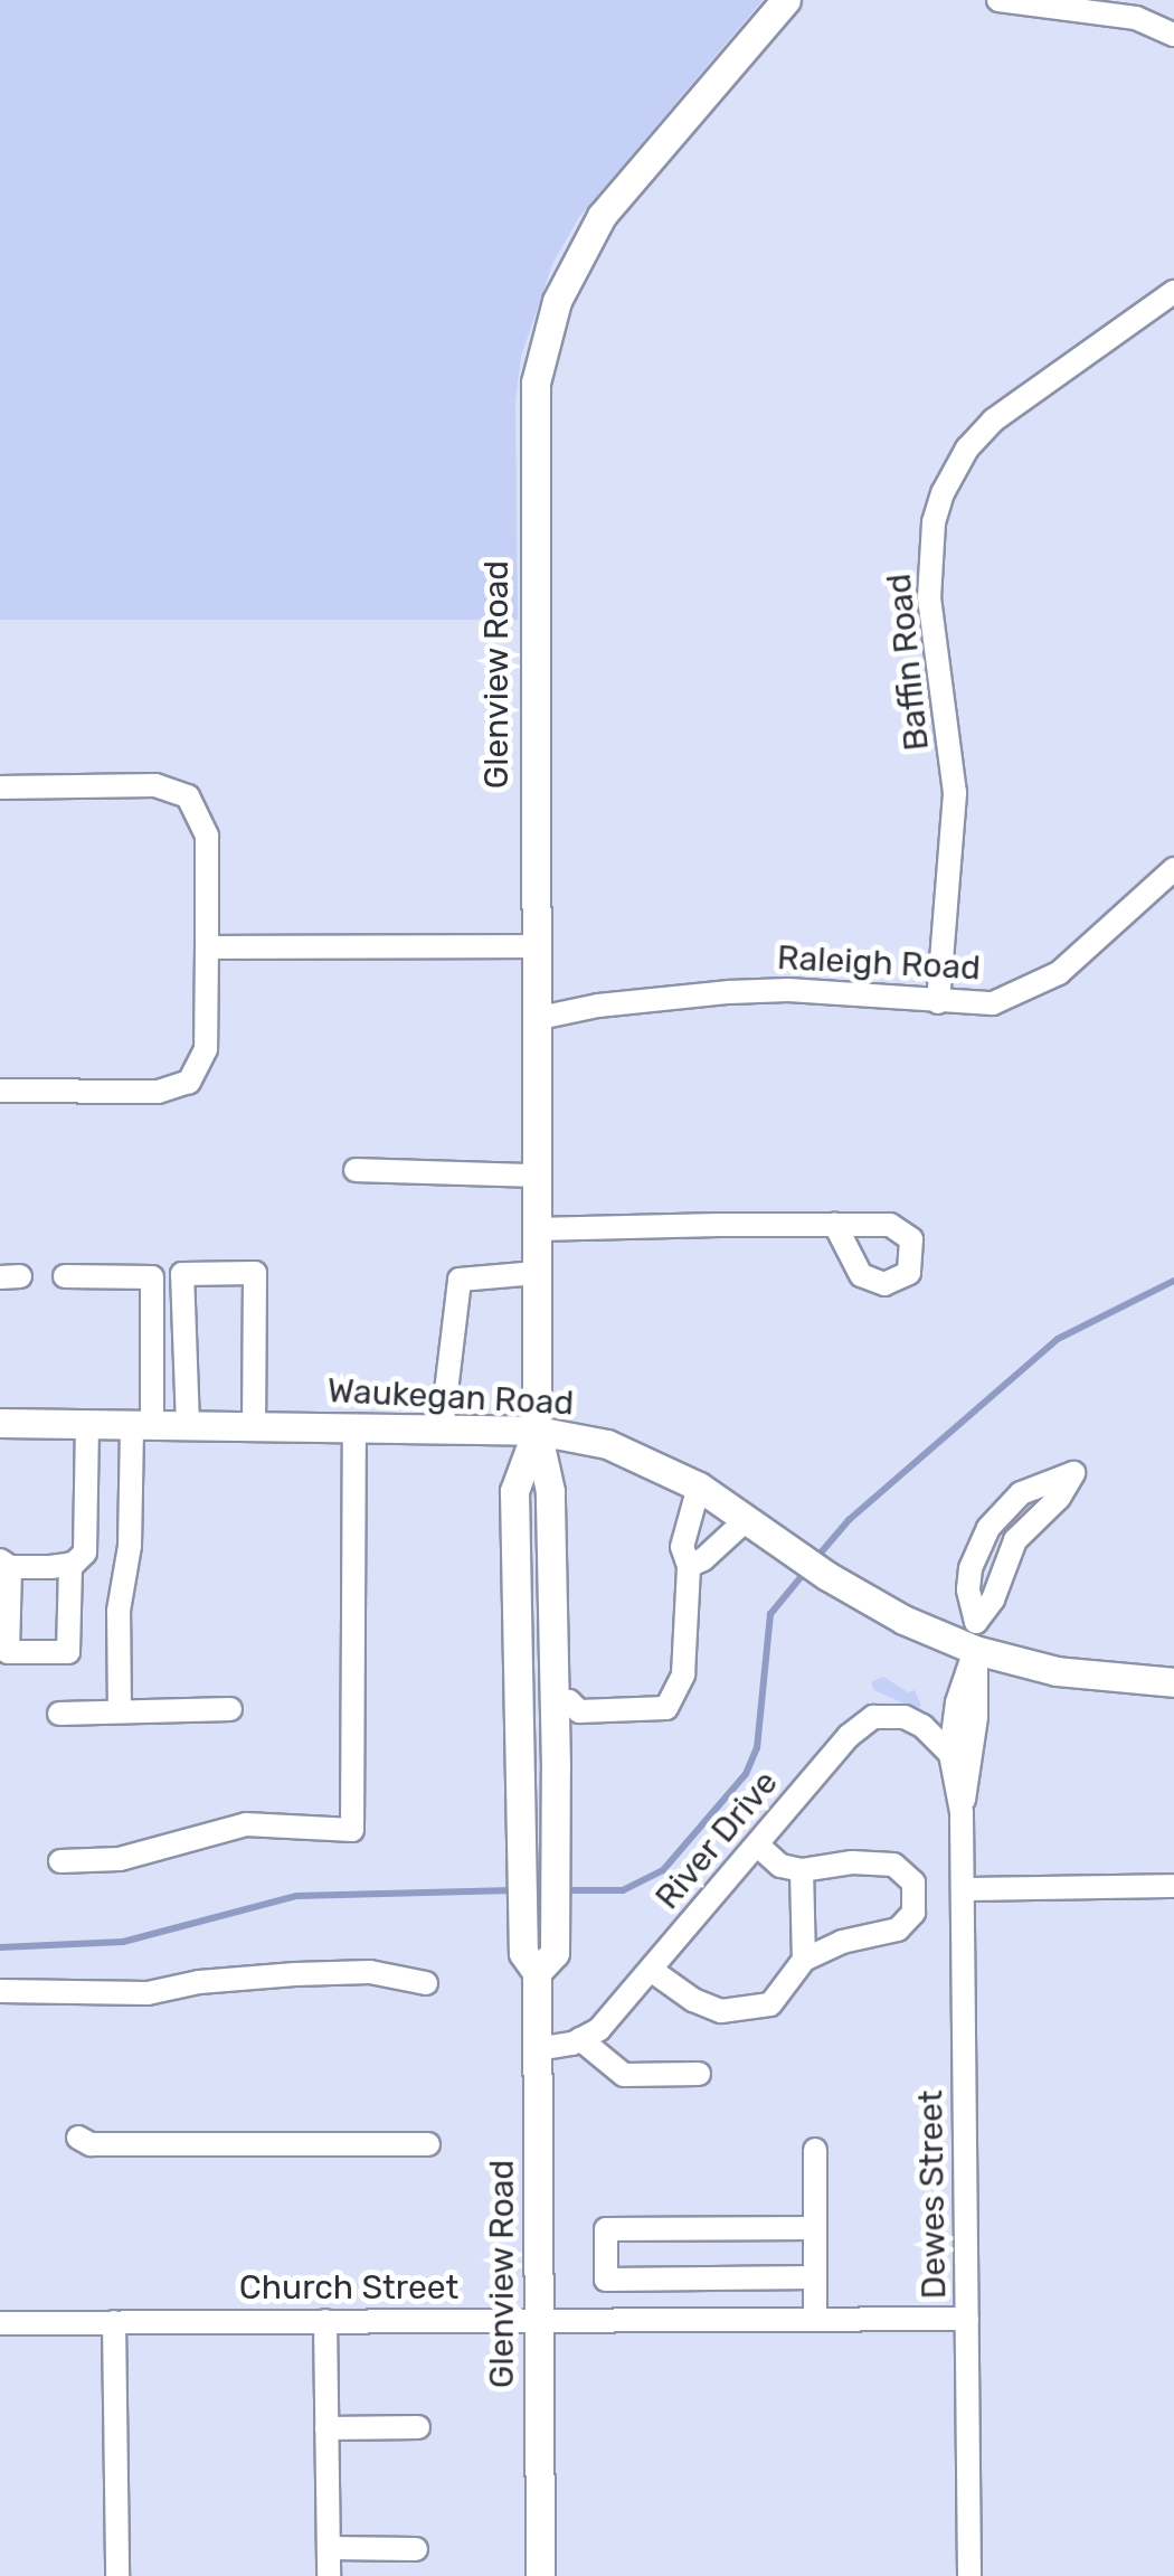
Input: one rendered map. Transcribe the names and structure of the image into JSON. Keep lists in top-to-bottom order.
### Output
{
  "streets": {
    "main road": ["Glenview Road", "Waukegan Road"],
    "street": [
      "Baffin Road",
      "Raleigh Road",
      "River Drive",
      "Dewes Street",
      "Church Street"
    ]
  },
  "crossings": [
    ["Baffin Road", "Raleigh Road"],
    ["Glenview Road", "Raleigh Road"],
    ["Glenview Road", "Waukegan Road"],
    ["Glenview Road", "River Drive"],
    ["Glenview Road", "Church Street"],
    ["Waukegan Road", "Dewes Street"],
    ["River Drive", "Dewes Street"],
    ["Dewes Street", "Church Street"]
  ]
}
